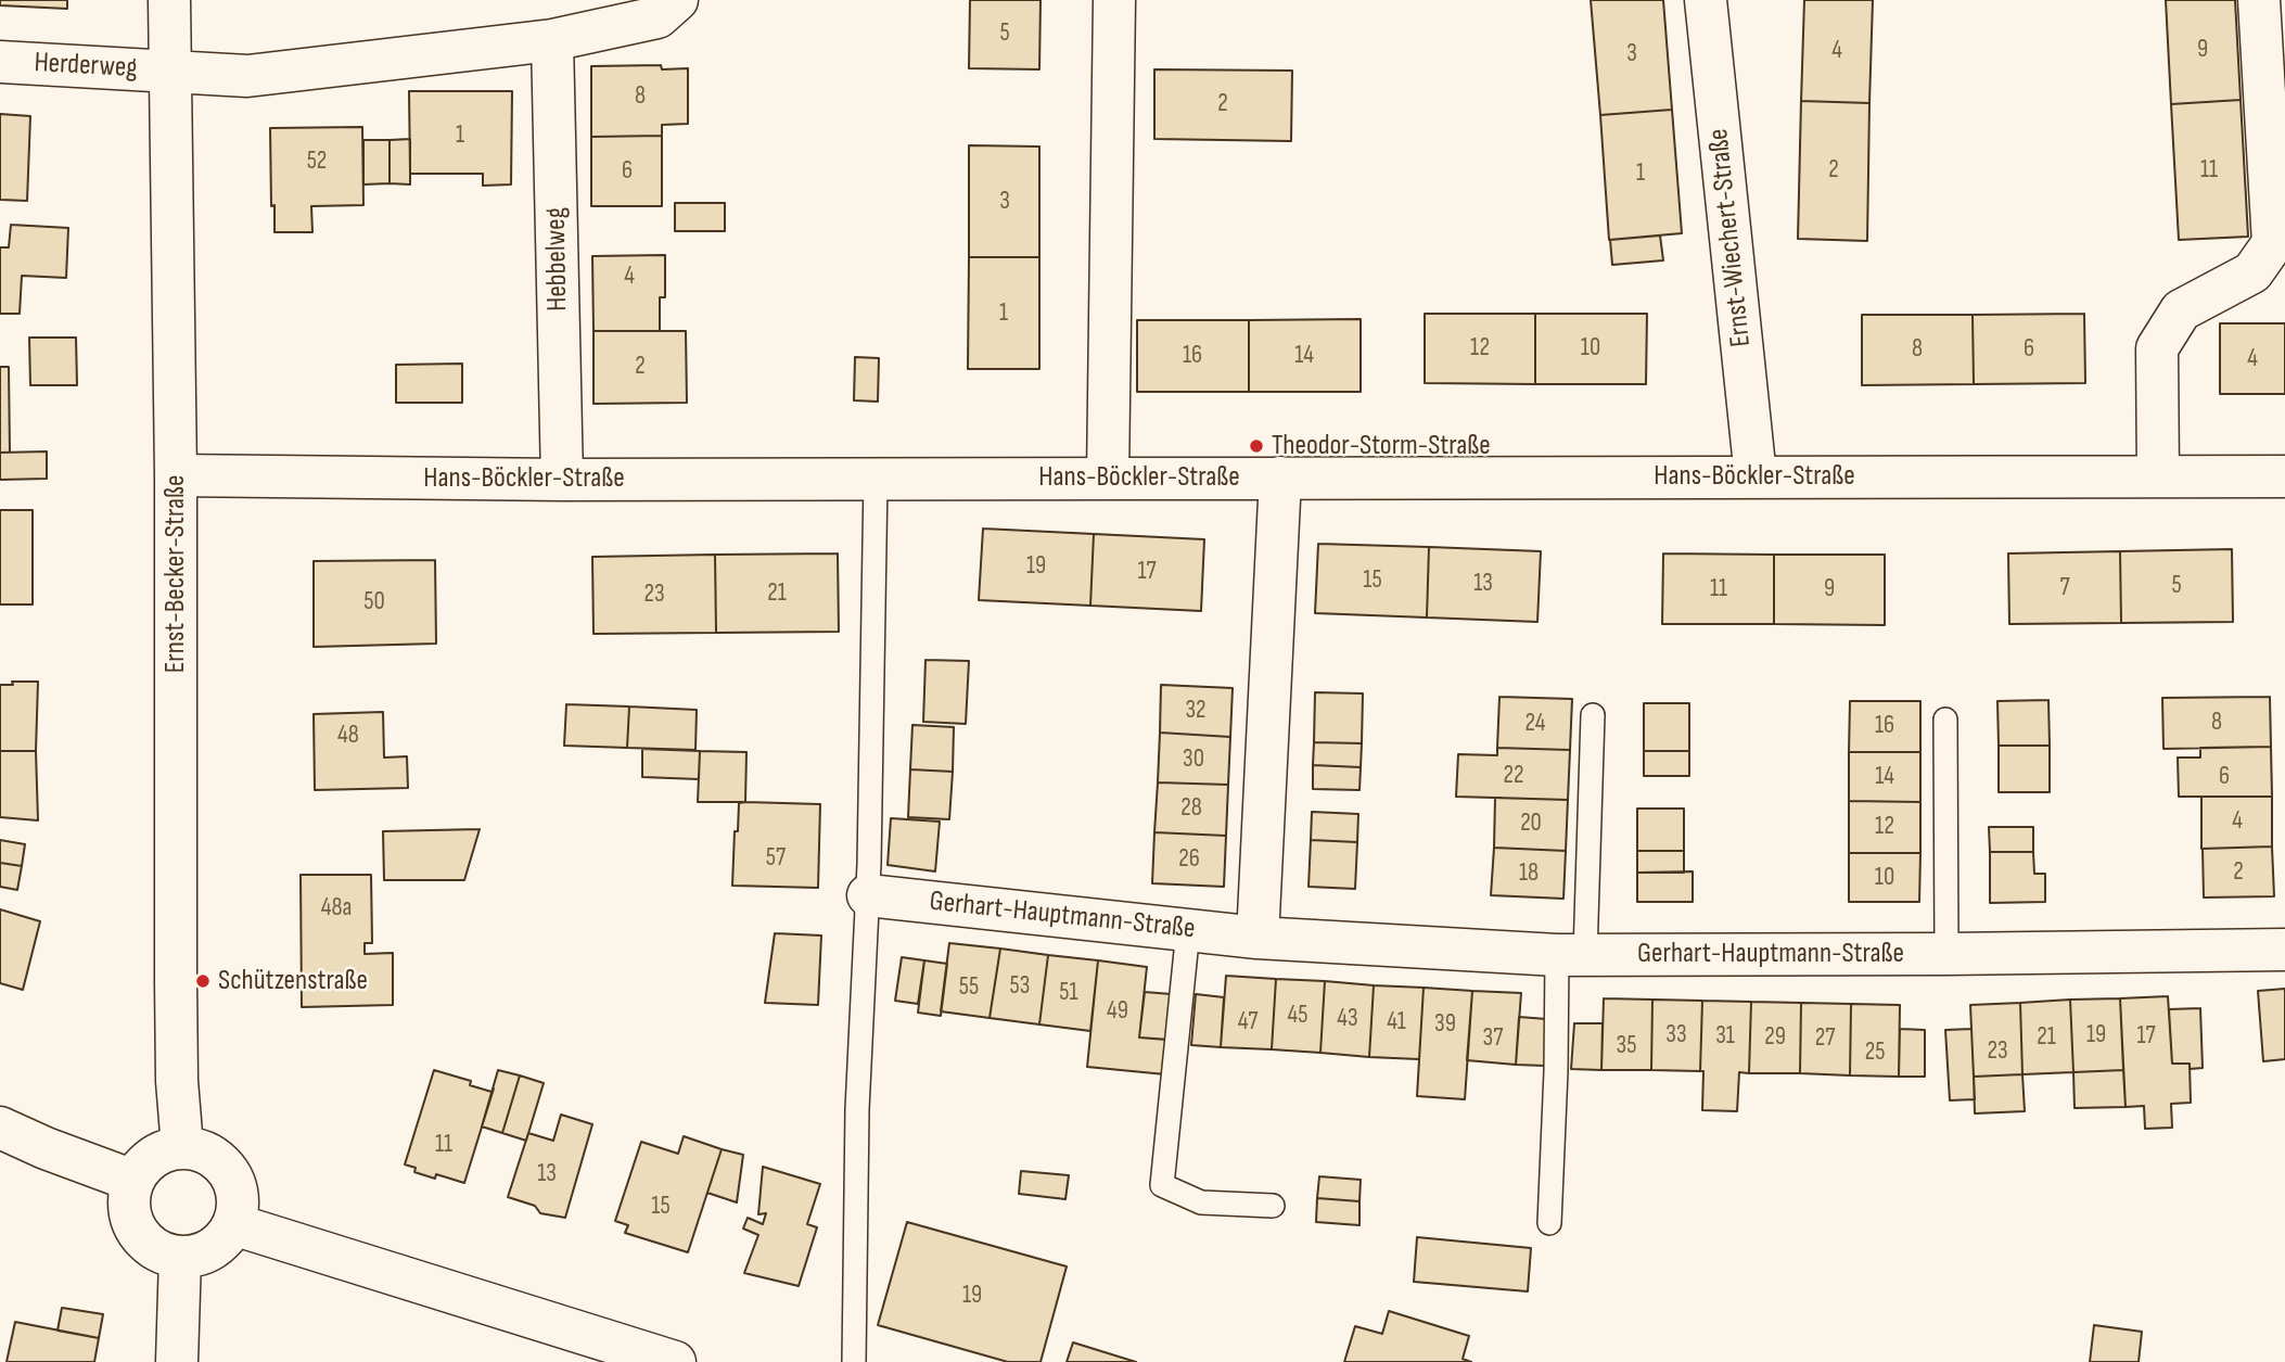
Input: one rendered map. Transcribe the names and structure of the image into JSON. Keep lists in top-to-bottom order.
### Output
{
  "streets": {
    "street": [
      "Herderweg",
      "Ernst-Wiechert-Straße",
      "Hebbelweg",
      "Hans-Böckler-Straße",
      "Ernst-Becker-Straße",
      "Gerhart-Hauptmann-Straße"
    ]
  },
  "crossings": [
    ["Herderweg", "Ernst-Becker-Straße"],
    ["Ernst-Wiechert-Straße", "Hans-Böckler-Straße"],
    ["Hebbelweg", "Hans-Böckler-Straße"],
    ["Hans-Böckler-Straße", "Ernst-Becker-Straße"]
  ],
  "places": ["Theodor-Storm-Straße", "Schützenstraße"],
  "house_numbers": [
    "5",
    "9",
    "4",
    "3",
    "8",
    "2",
    "1",
    "52",
    "2",
    "11",
    "6",
    "1",
    "3",
    "4",
    "1",
    "12",
    "10",
    "8",
    "6",
    "16",
    "14",
    "4",
    "2",
    "19",
    "17",
    "15",
    "13",
    "5",
    "7",
    "11",
    "9",
    "21",
    "23",
    "50",
    "32",
    "8",
    "24",
    "16",
    "48",
    "30",
    "22",
    "14",
    "6",
    "28",
    "4",
    "20",
    "12",
    "57",
    "26",
    "2",
    "18",
    "10",
    "48a",
    "53",
    "55",
    "51",
    "49",
    "45",
    "43",
    "47",
    "41",
    "39",
    "33",
    "19",
    "31",
    "17",
    "29",
    "21",
    "37",
    "27",
    "35",
    "23",
    "25",
    "11",
    "13",
    "15",
    "19"
  ]
}
